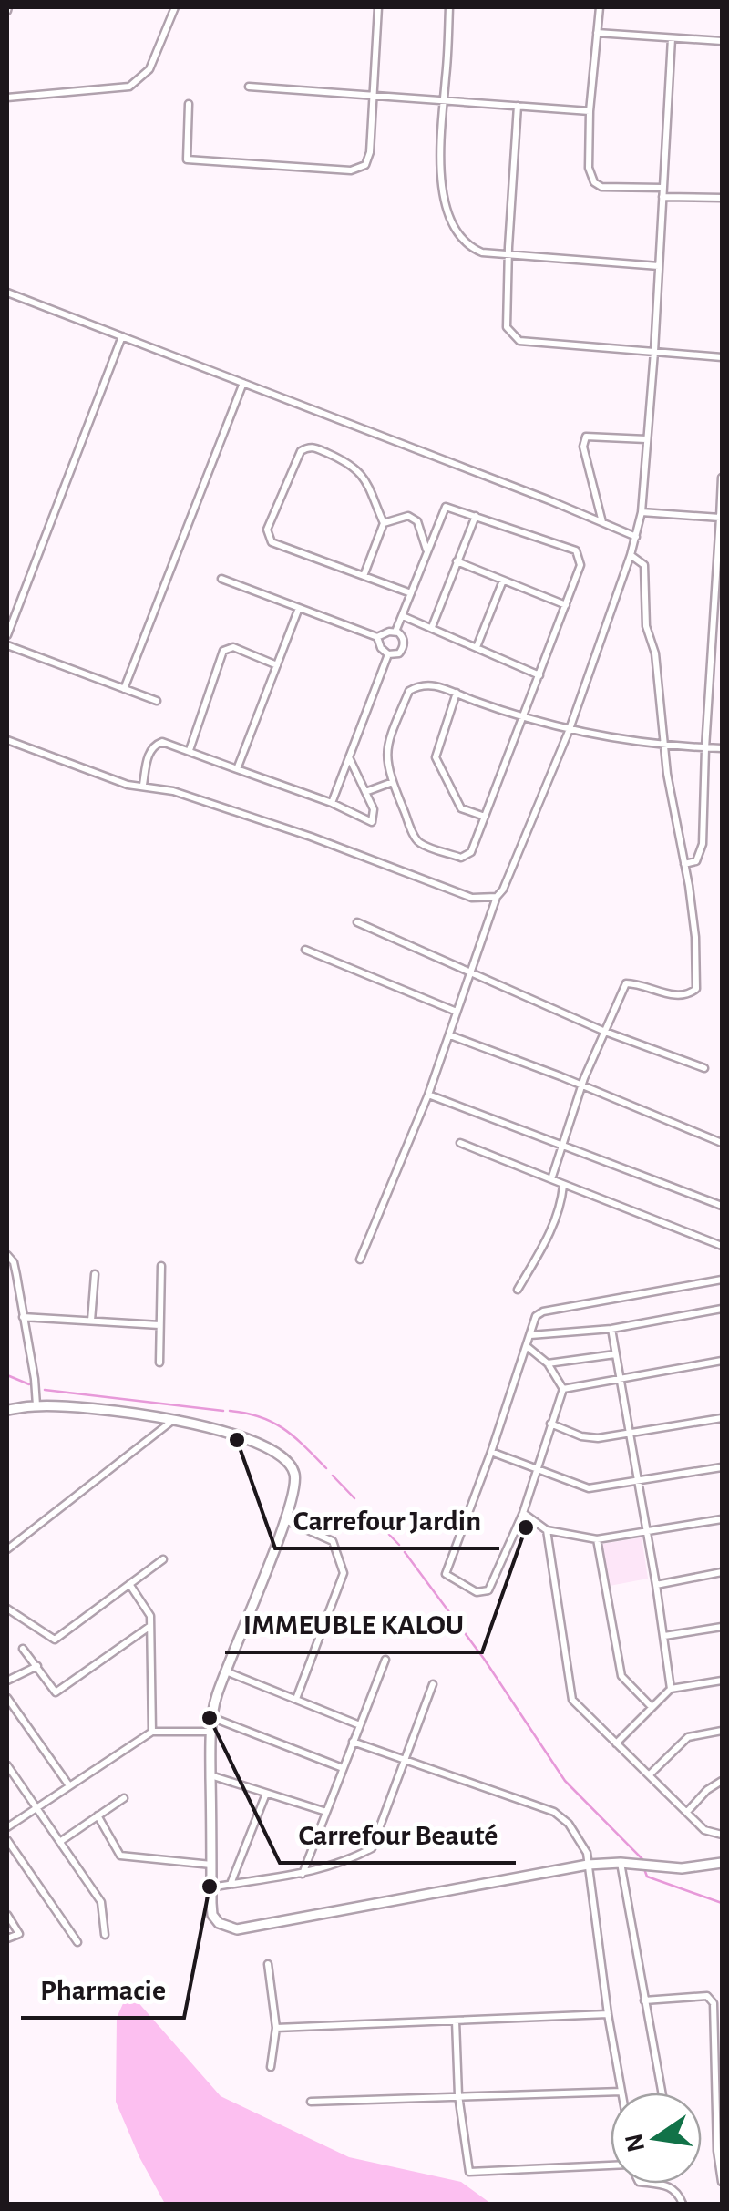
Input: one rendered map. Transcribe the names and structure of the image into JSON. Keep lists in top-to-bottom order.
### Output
{
  "places": [
    "Carrefour Jardin",
    "IMMEUBLE KALOU",
    "Carrefour Beauté",
    "Pharmacie"
  ],
  "north": "left"
}
